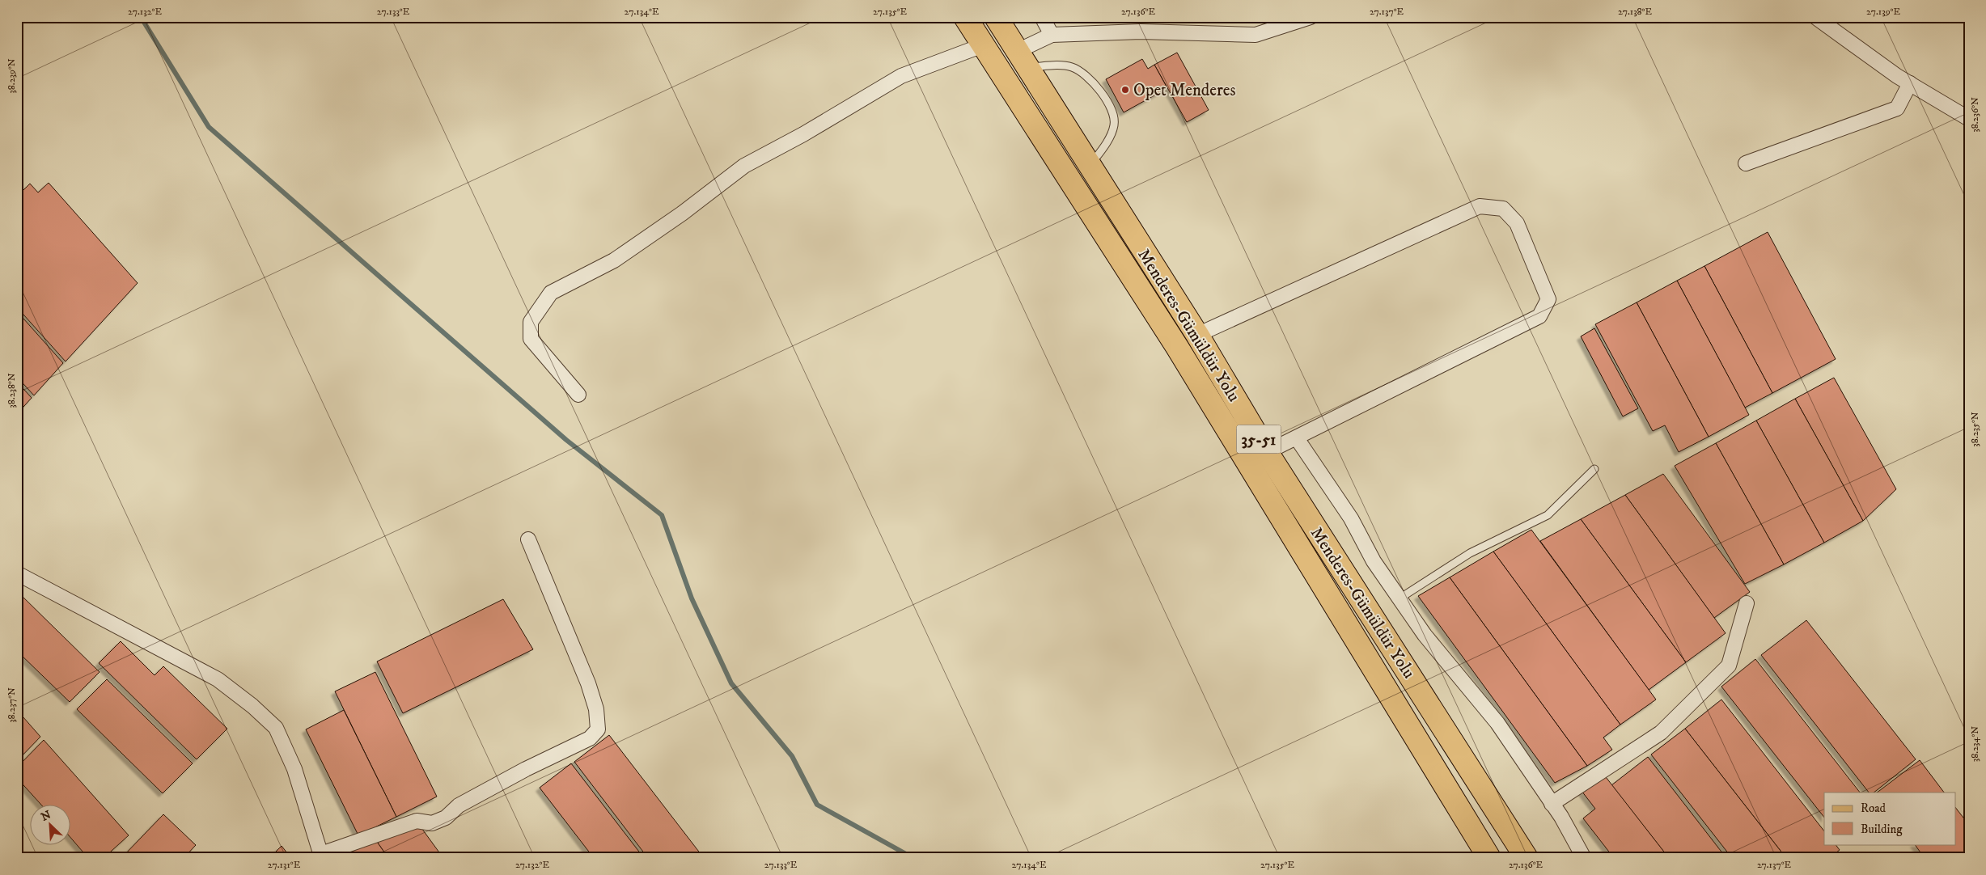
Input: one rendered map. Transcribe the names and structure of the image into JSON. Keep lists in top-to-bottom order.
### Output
{
  "streets": {
    "main road": ["Menderes-Gümüldür Yolu", "35-51"]
  },
  "places": ["Opet Menderes"],
  "legend": ["Road", "Building"],
  "north": "top left",
  "coordinates": [
    "27.132°E",
    "27.133°E",
    "27.134°E",
    "27.135°E",
    "27.136°E",
    "27.137°E",
    "27.138°E",
    "27.139°E",
    "38.239°N",
    "38.236°N",
    "38.238°N",
    "38.235°N",
    "38.237°N",
    "38.234°N",
    "27.131°E"
  ]
}
